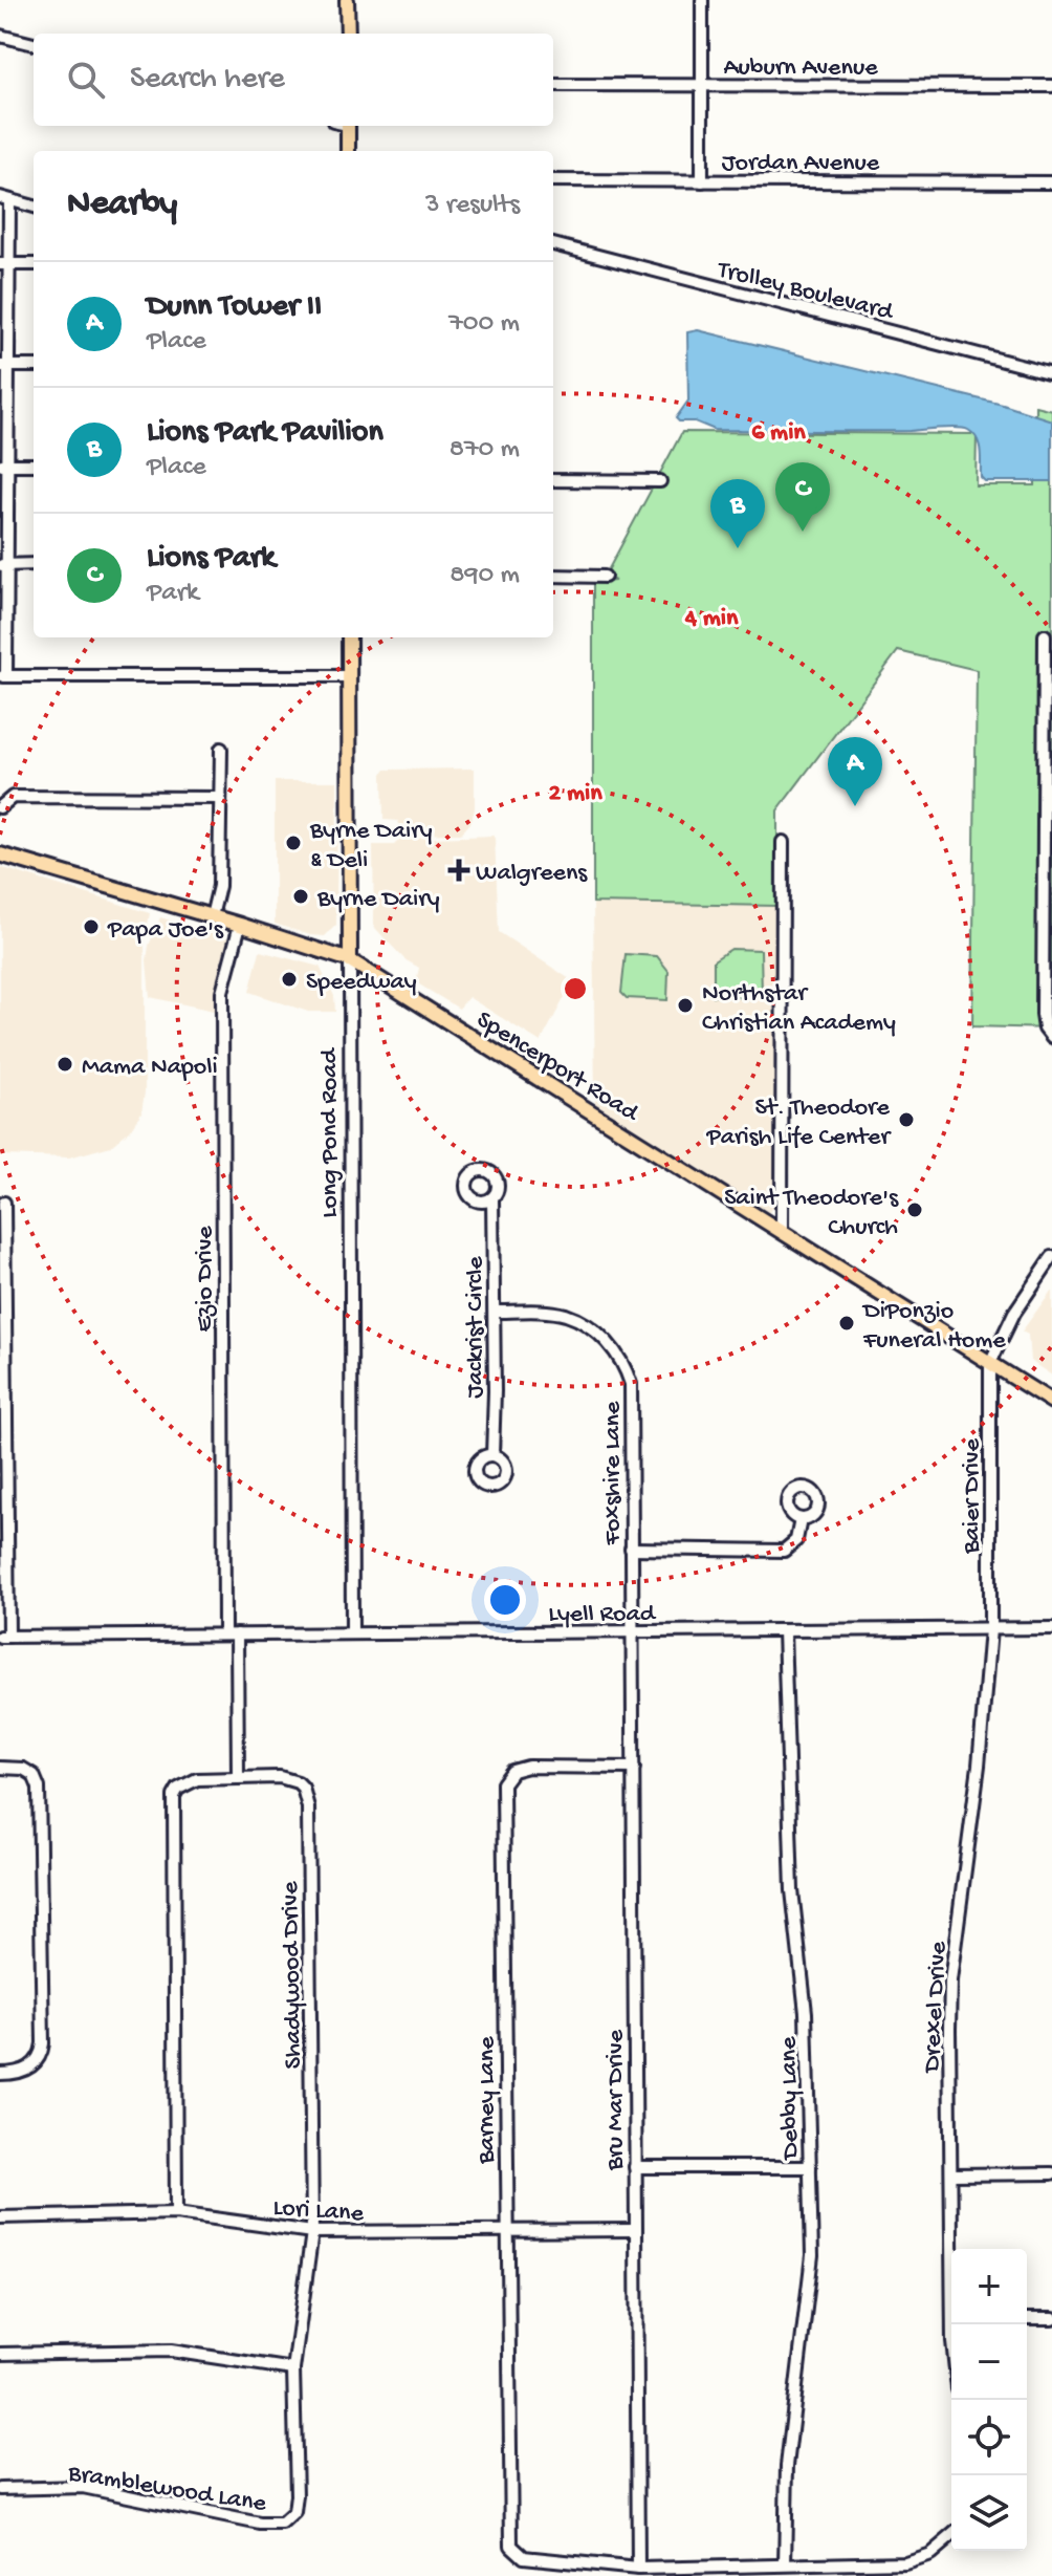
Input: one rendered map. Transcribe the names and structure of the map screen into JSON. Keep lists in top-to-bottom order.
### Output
{
  "streets": {
    "main road": ["Spencerport Road", "Long Pond Road"],
    "street": [
      "Auburn Avenue",
      "Jordan Avenue",
      "Trolley Boulevard",
      "Ezio Drive",
      "Jackrist Circle",
      "Foxshire Lane",
      "Baier Drive",
      "Lyell Road",
      "Shadywood Drive",
      "Drexel Drive",
      "Debby Lane",
      "Barney Lane",
      "Bru Mar Drive",
      "Lori Lane",
      "Bramblewood Lane"
    ]
  },
  "crossings": [
    ["Spencerport Road", "Long Pond Road"],
    ["Spencerport Road", "Ezio Drive"],
    ["Spencerport Road", "Baier Drive"],
    ["Long Pond Road", "Lyell Road"],
    ["Ezio Drive", "Lyell Road"],
    ["Jackrist Circle", "Foxshire Lane"],
    ["Foxshire Lane", "Lyell Road"],
    ["Foxshire Lane", "Bru Mar Drive"],
    ["Baier Drive", "Lyell Road"],
    ["Baier Drive", "Drexel Drive"],
    ["Lyell Road", "Drexel Drive"],
    ["Lyell Road", "Debby Lane"],
    ["Lyell Road", "Bru Mar Drive"],
    ["Shadywood Drive", "Lori Lane"],
    ["Shadywood Drive", "Bramblewood Lane"],
    ["Barney Lane", "Bru Mar Drive"],
    ["Barney Lane", "Lori Lane"],
    ["Bru Mar Drive", "Lori Lane"],
    ["Lori Lane", "Bramblewood Lane"]
  ],
  "places": {
    "other": [
      "Byrne Dairy & Deli",
      "Byrne Dairy",
      "Papa Joe's",
      "Speedway",
      "Northstar Christian Academy",
      "Mama Napoli",
      "St. Theodore Parish Life Center",
      "Saint Theodore's Church",
      "DiPonzio Funeral Home"
    ],
    "health": ["Walgreens"]
  },
  "page": {
    "search": "Search here",
    "heading": ["Nearby", "3 results"],
    "list": [
      {
        "mark": "A",
        "name": "Dunn Tower II",
        "note": "Place",
        "value": "700 m"
      },
      {
        "mark": "B",
        "name": "Lions Park Pavilion",
        "note": "Place",
        "value": "870 m"
      },
      {
        "mark": "C",
        "name": "Lions Park",
        "note": "Park",
        "value": "890 m"
      }
    ],
    "pins": ["C", "B", "A"],
    "map_buttons": ["+", "−"]
  },
  "rings": ["6 min", "4 min", "2 min"]
}
